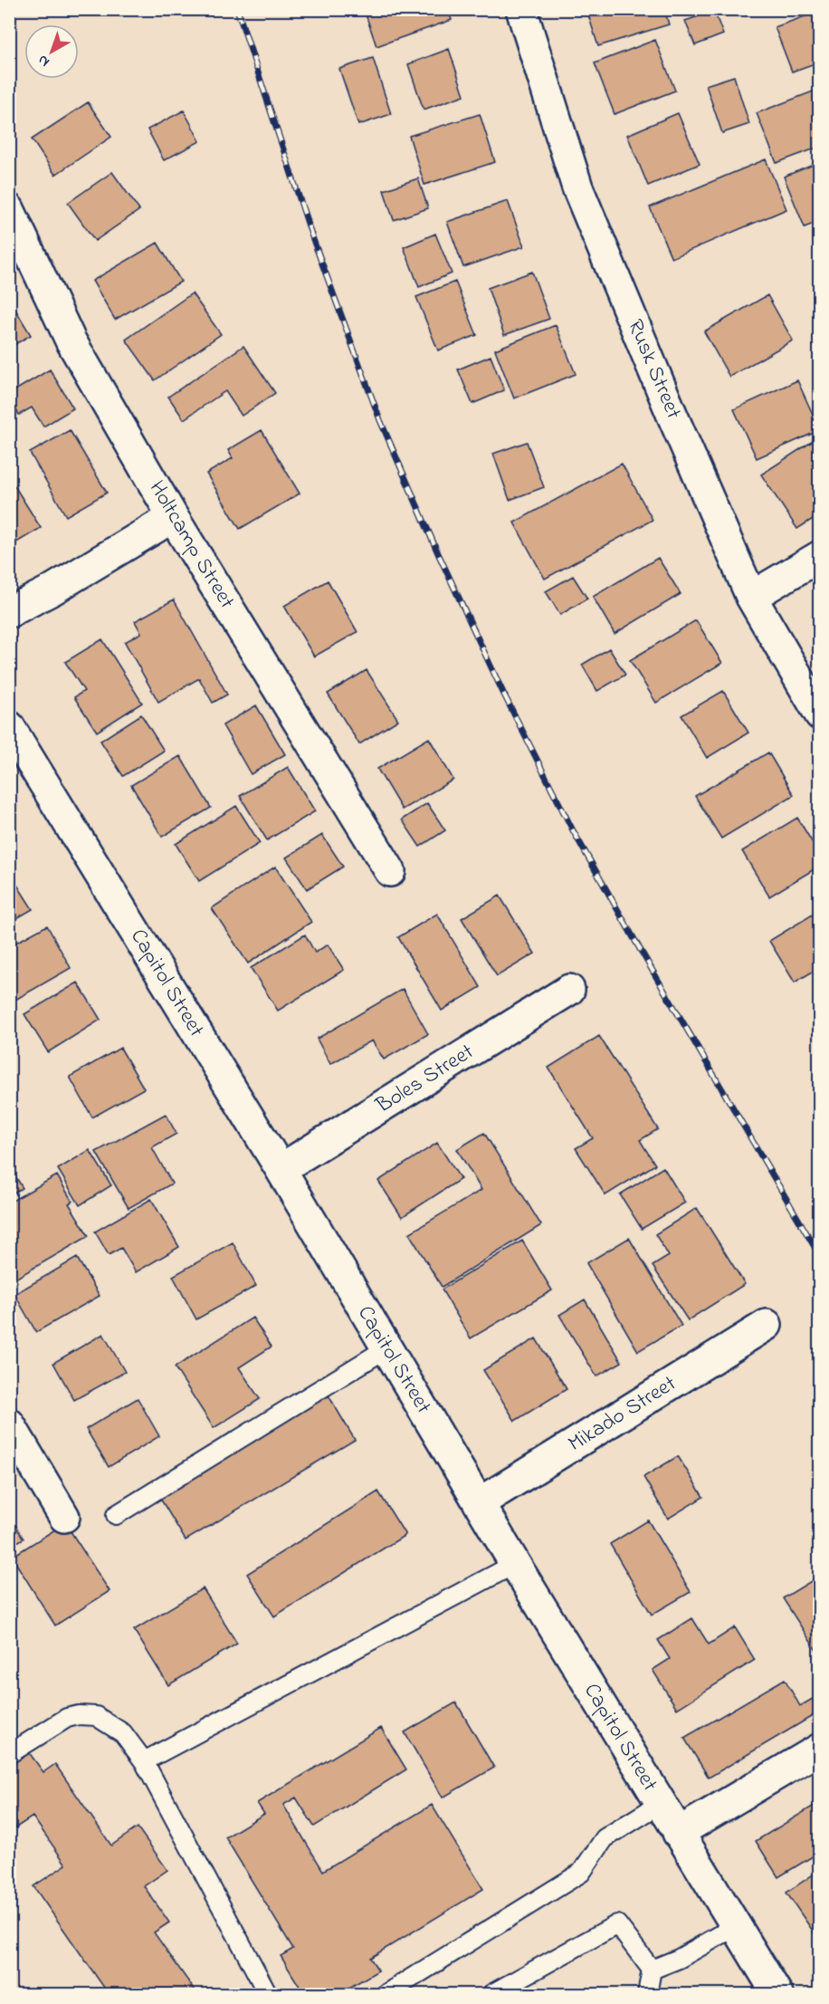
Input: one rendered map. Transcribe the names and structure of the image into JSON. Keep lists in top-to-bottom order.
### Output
{
  "streets": {
    "street": [
      "Rusk Street",
      "Holtcamp Street",
      "Capitol Street",
      "Boles Street",
      "Mikado Street"
    ]
  },
  "crossings": [
    ["Capitol Street", "Boles Street"],
    ["Capitol Street", "Mikado Street"]
  ],
  "north": "bottom left"
}
